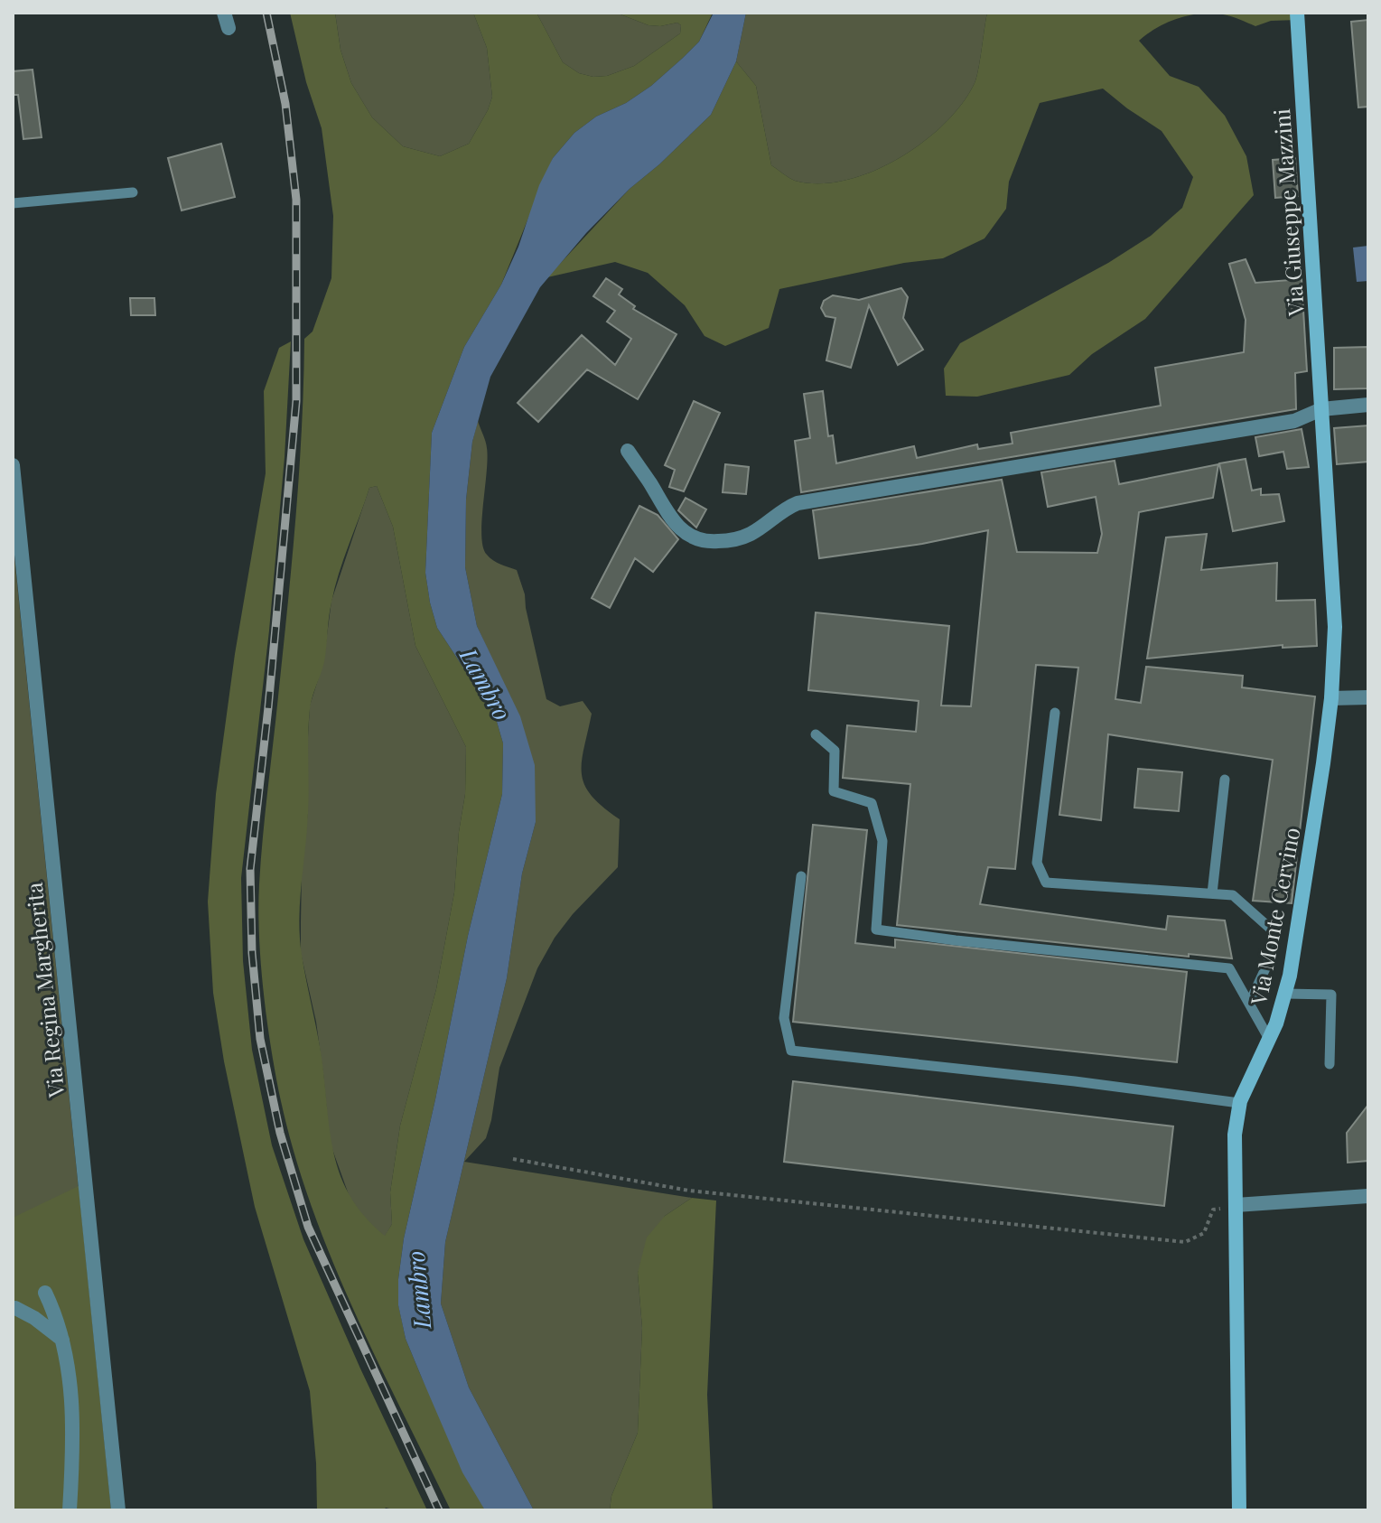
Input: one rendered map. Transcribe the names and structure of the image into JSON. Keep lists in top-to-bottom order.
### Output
{
  "streets": {
    "street": ["Via Giuseppe Mazzini", "Via Monte Cervino", "Via Regina Margherita"]
  },
  "crossings": [
    ["Via Giuseppe Mazzini", "Via Monte Cervino"]
  ],
  "water": ["Lambro"]
}
